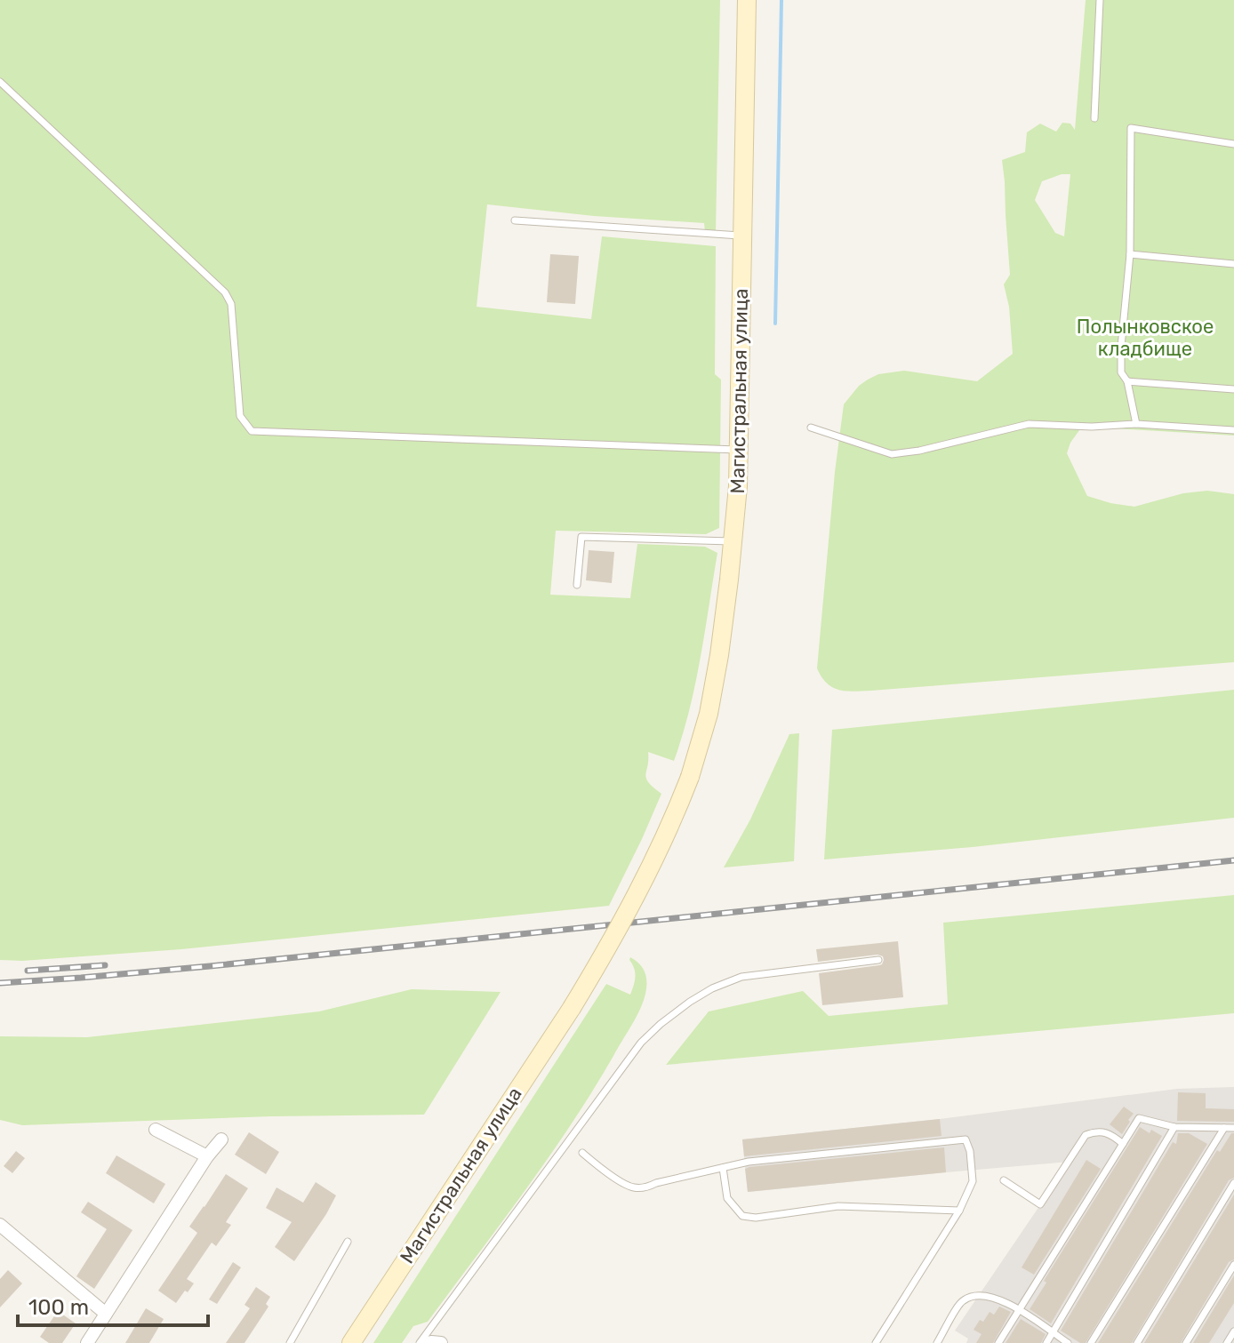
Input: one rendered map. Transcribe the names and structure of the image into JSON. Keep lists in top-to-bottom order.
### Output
{
  "streets": {
    "main road": ["Магистральная улица"]
  },
  "parks": ["Полынковское кладбище"],
  "scale_bar": "100 m"
}
